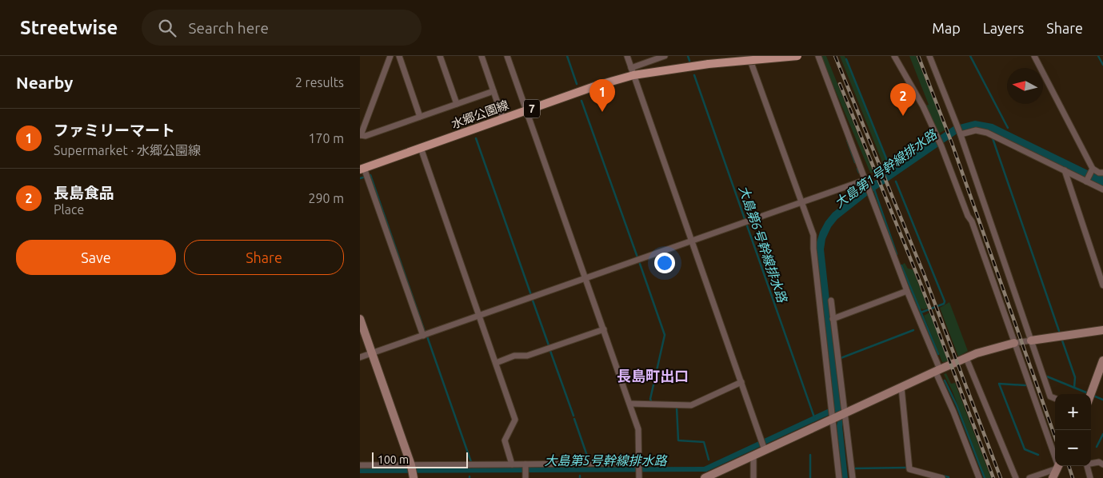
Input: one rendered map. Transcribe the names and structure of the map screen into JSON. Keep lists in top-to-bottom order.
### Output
{
  "streets": {
    "main road": ["7", "水郷公園線"]
  },
  "districts": ["長島町出口"],
  "water": ["大島第1号幹線排水路", "大島第6号幹線排水路", "大島第5号幹線排水路"],
  "scale_bar": "100 m",
  "north": "left",
  "page": {
    "header": "Streetwise",
    "search": "Search here",
    "nav": ["Map", "Layers", "Share"],
    "heading": ["Nearby", "2 results"],
    "pins": ["1", "2"],
    "list": [
      {
        "mark": "1",
        "name": "ファミリーマート",
        "note": "Supermarket · 水郷公園線",
        "value": "170 m"
      },
      {
        "mark": "2",
        "name": "長島食品",
        "note": "Place",
        "value": "290 m"
      }
    ],
    "buttons": ["Save", "Share"],
    "map_buttons": ["+", "−"],
    "scale": "100 m"
  }
}
